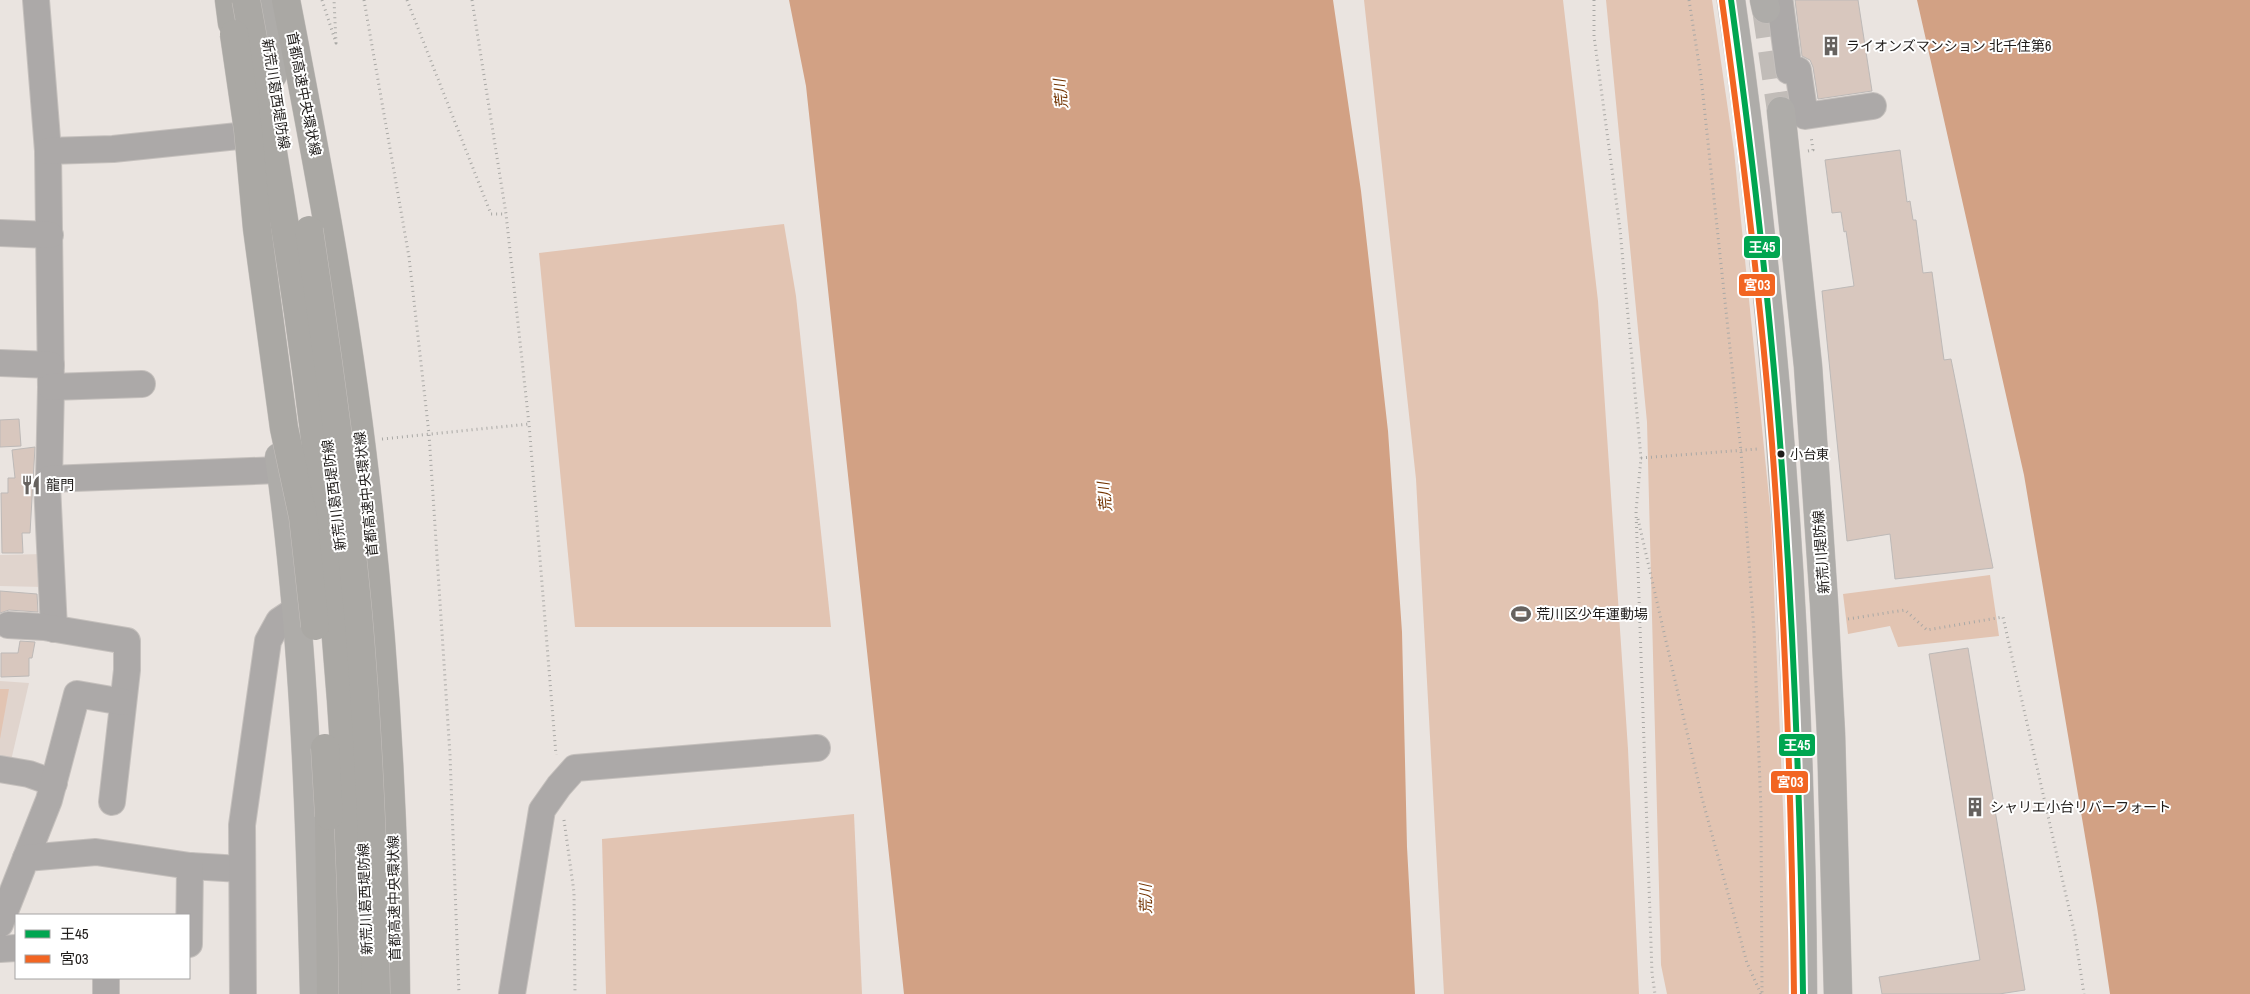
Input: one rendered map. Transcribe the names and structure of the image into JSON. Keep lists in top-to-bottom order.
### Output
{
  "streets": {
    "highway": ["首都高速中央環状線"],
    "main road": ["新荒川葛西堤防線", "新荒川堤防線"]
  },
  "water": ["荒川"],
  "places": {
    "building": ["ライオンズマンション 北千住第6", "シャリエ小台リバーフォート"],
    "other": ["小台東"],
    "restaurant": ["龍門"],
    "sports": ["荒川区少年運動場"]
  },
  "lines": ["transit line 王45", "transit line 宮03"],
  "legend": ["王45", "宮03"]
}
